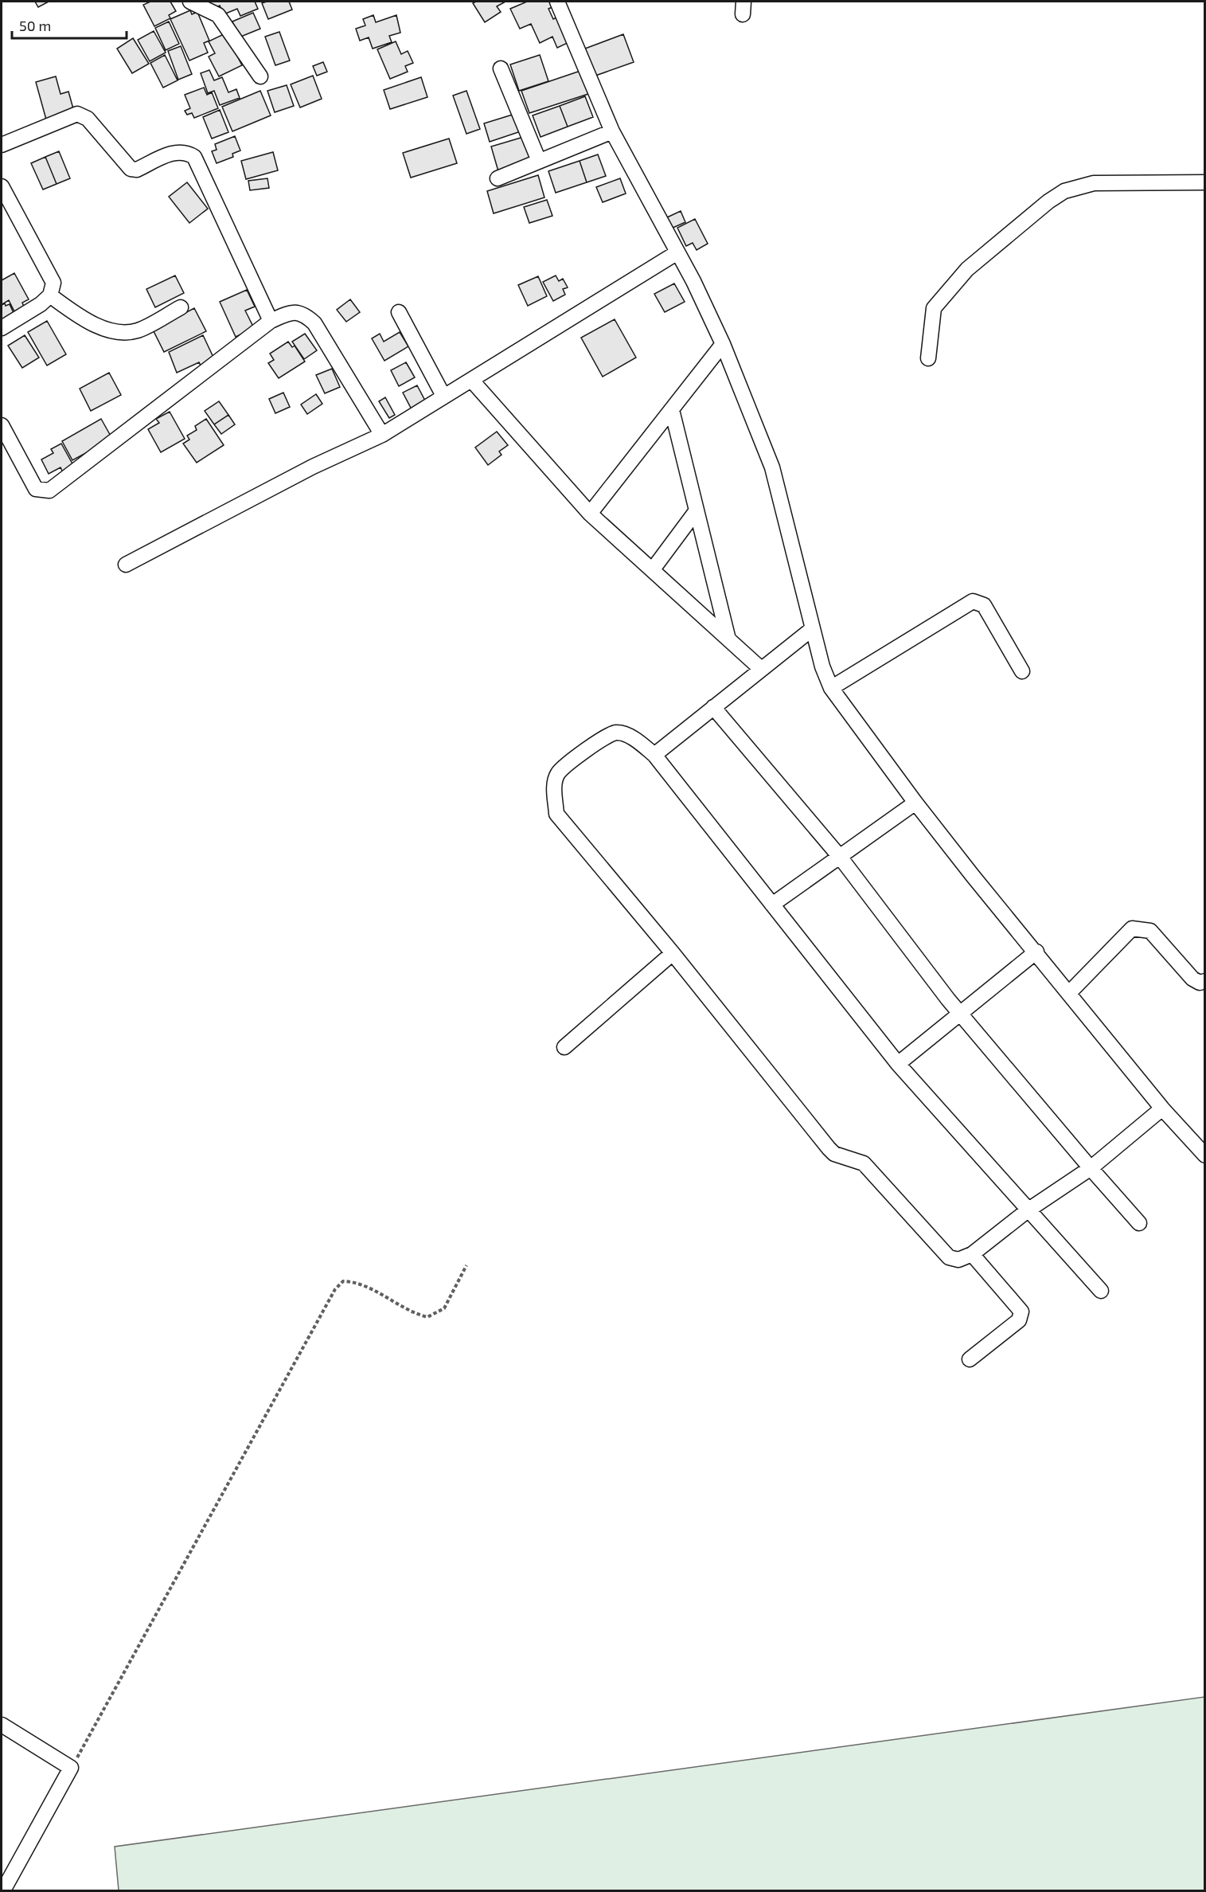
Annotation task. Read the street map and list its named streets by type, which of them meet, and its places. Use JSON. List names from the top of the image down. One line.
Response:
{"scale_bar":"50 m"}
